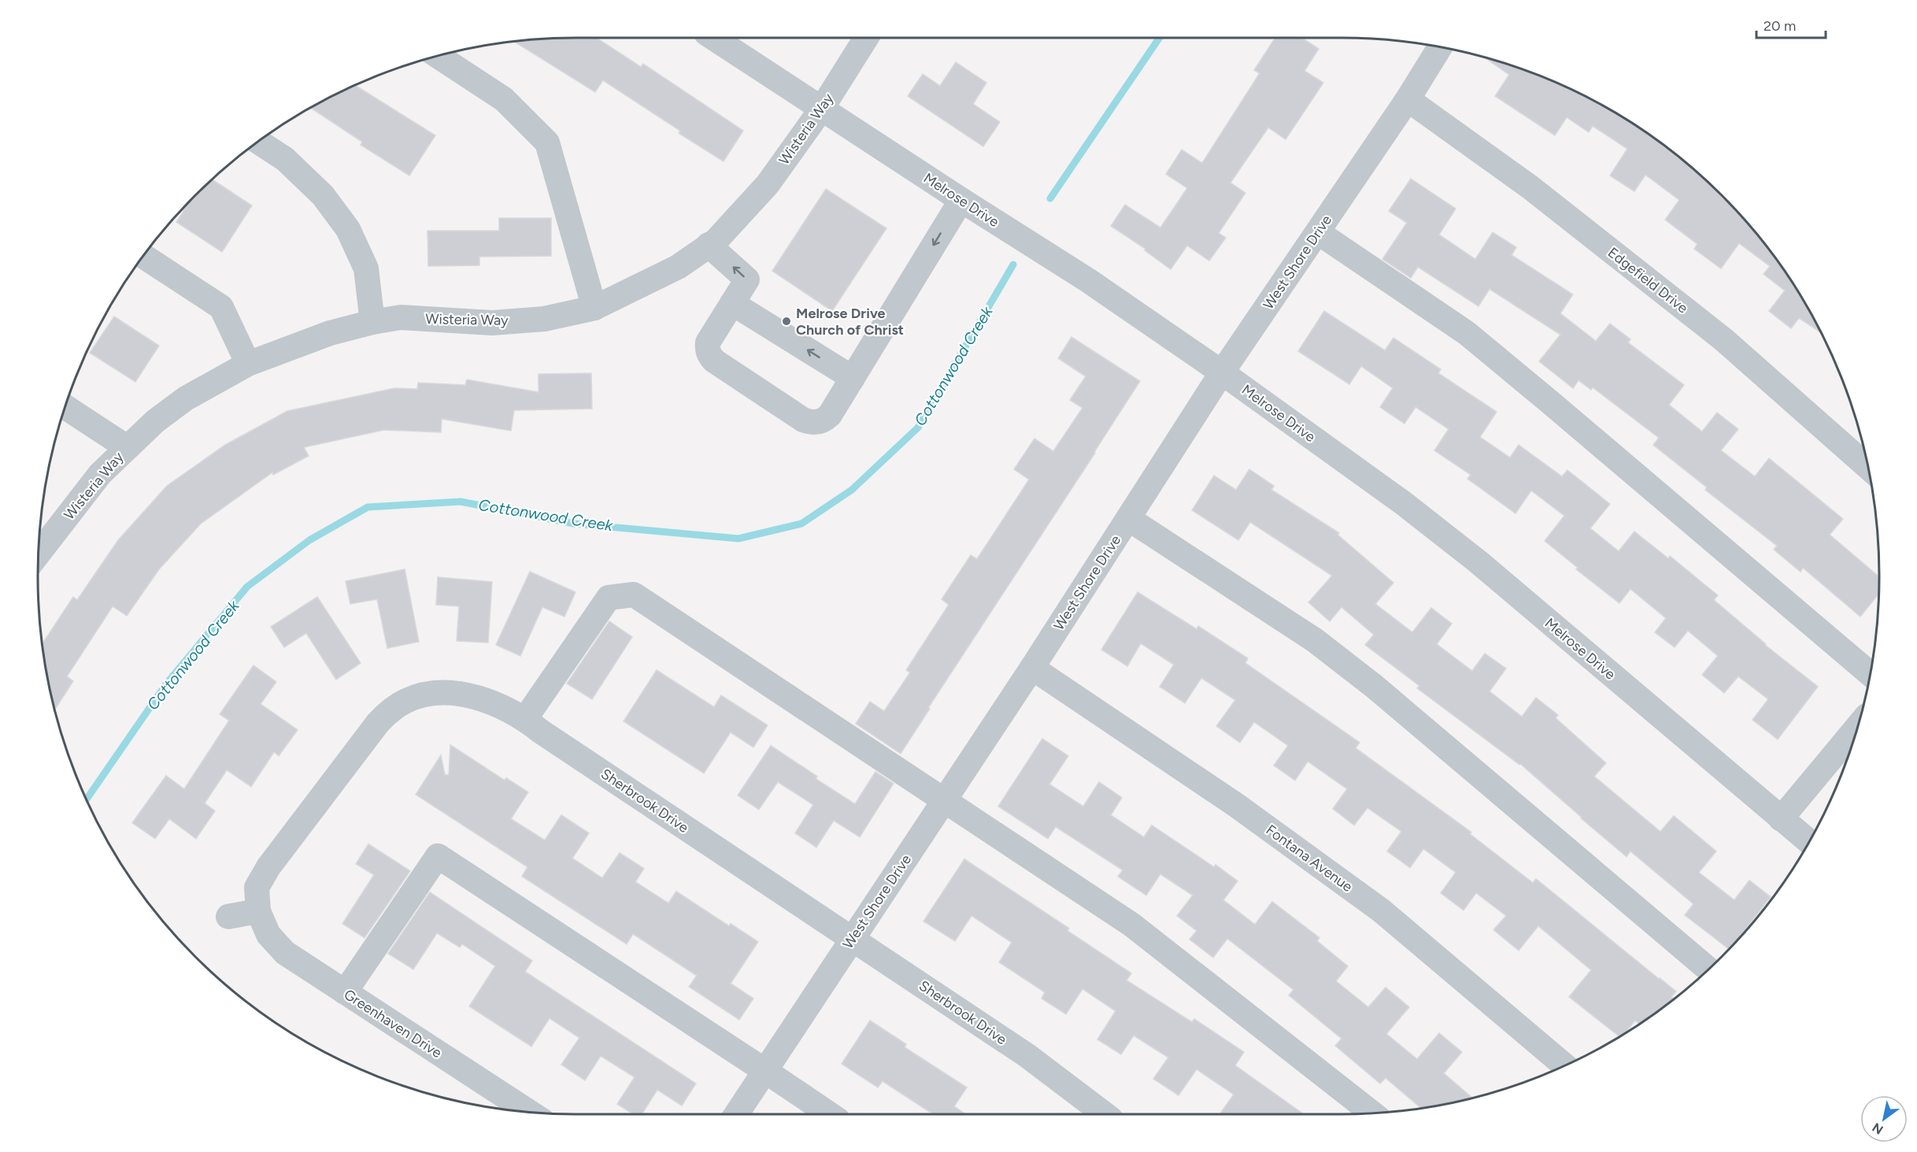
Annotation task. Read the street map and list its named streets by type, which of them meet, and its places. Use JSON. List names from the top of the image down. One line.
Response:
{"streets":{"street":["Wisteria Way","Melrose Drive","West Shore Drive","Edgefield Drive","Sherbrook Drive","Fontana Avenue","Greenhaven Drive"]},"crossings":[["Wisteria Way","Melrose Drive"],["Melrose Drive","West Shore Drive"],["West Shore Drive","Edgefield Drive"],["West Shore Drive","Sherbrook Drive"],["West Shore Drive","Fontana Avenue"],["Sherbrook Drive","Greenhaven Drive"]],"water":["Cottonwood Creek"],"places":["Melrose Drive Church of Christ"],"scale_bar":"20 m","north":"bottom left"}
